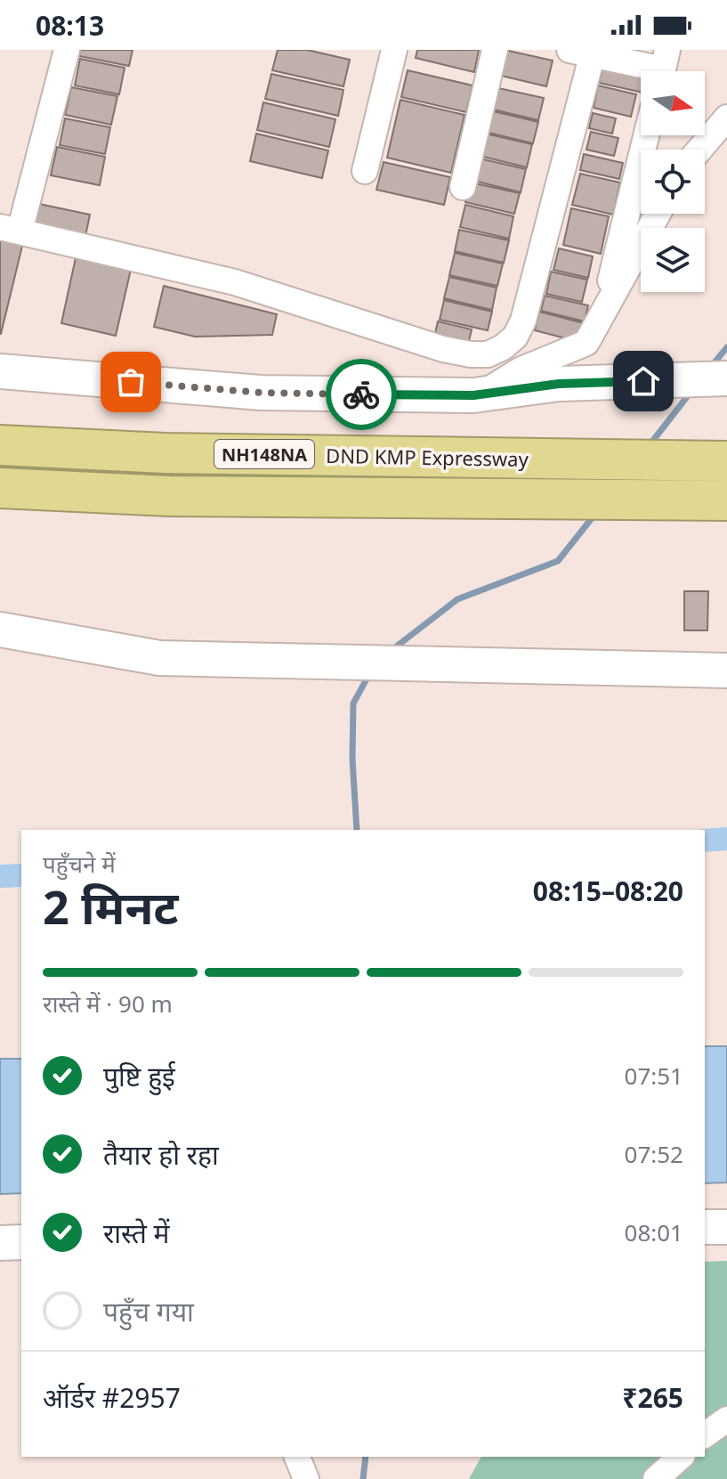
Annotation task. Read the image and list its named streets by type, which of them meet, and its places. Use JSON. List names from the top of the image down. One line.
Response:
{"streets":{"highway":["NH148NA","DND KMP Expressway"]},"north":"right","page":{"status":"08:13","heading":["2 मिनट","पहुँचने में","08:15–08:20"],"panel":["ऑर्डर #2957","₹265"],"bar":"रास्ते में · 90 m","list":[["पुष्टि हुई","07:51"],["तैयार हो रहा","07:52"],["रास्ते में","08:01"],"पहुँच गया"]}}
